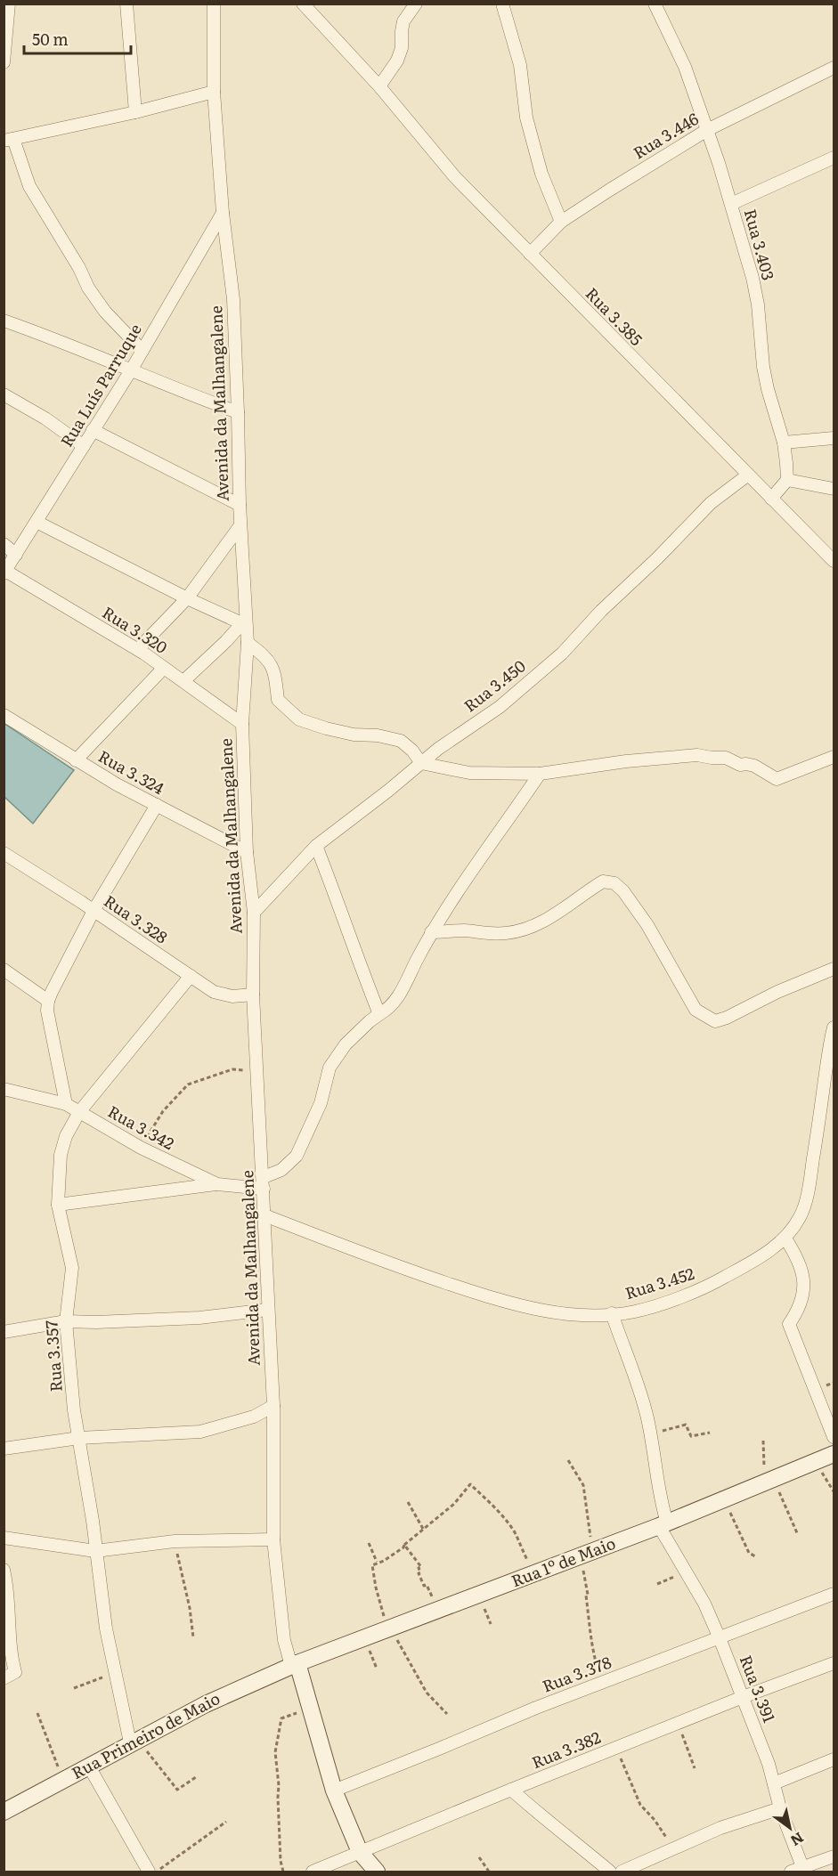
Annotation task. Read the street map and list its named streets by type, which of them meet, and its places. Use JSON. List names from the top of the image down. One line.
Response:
{"streets":{"street":["Rua 3.446","Rua 3.403","Rua 3.385","Rua Luís Parruque","Avenida da Malhangalene","Rua 3.320","Rua 3.450","Rua 3.324","Rua 3.328","Rua 3.342","Rua 3.452","Rua 3.357","Rua 1º de Maio","Rua 3.378","Rua 3.391","Rua Primeiro de Maio","Rua 3.382"]},"crossings":[["Rua 3.446","Rua 3.403"],["Rua 3.446","Rua 3.385"],["Rua 3.385","Rua 3.450"],["Rua Luís Parruque","Avenida da Malhangalene"],["Rua Luís Parruque","Rua 3.320"],["Avenida da Malhangalene","Rua 3.320"],["Avenida da Malhangalene","Rua 3.450"],["Avenida da Malhangalene","Rua 3.324"],["Avenida da Malhangalene","Rua 3.328"],["Avenida da Malhangalene","Rua 3.342"],["Avenida da Malhangalene","Rua 3.452"],["Avenida da Malhangalene","Rua 1º de Maio"],["Avenida da Malhangalene","Rua Primeiro de Maio"],["Rua 3.328","Rua 3.357"],["Rua 3.342","Rua 3.357"],["Rua 3.452","Rua 3.391"],["Rua 3.357","Rua Primeiro de Maio"],["Rua 1º de Maio","Rua 3.391"],["Rua 1º de Maio","Rua Primeiro de Maio"],["Rua 3.378","Rua 3.391"],["Rua 3.391","Rua 3.382"]],"scale_bar":"50 m","north":"bottom right"}
